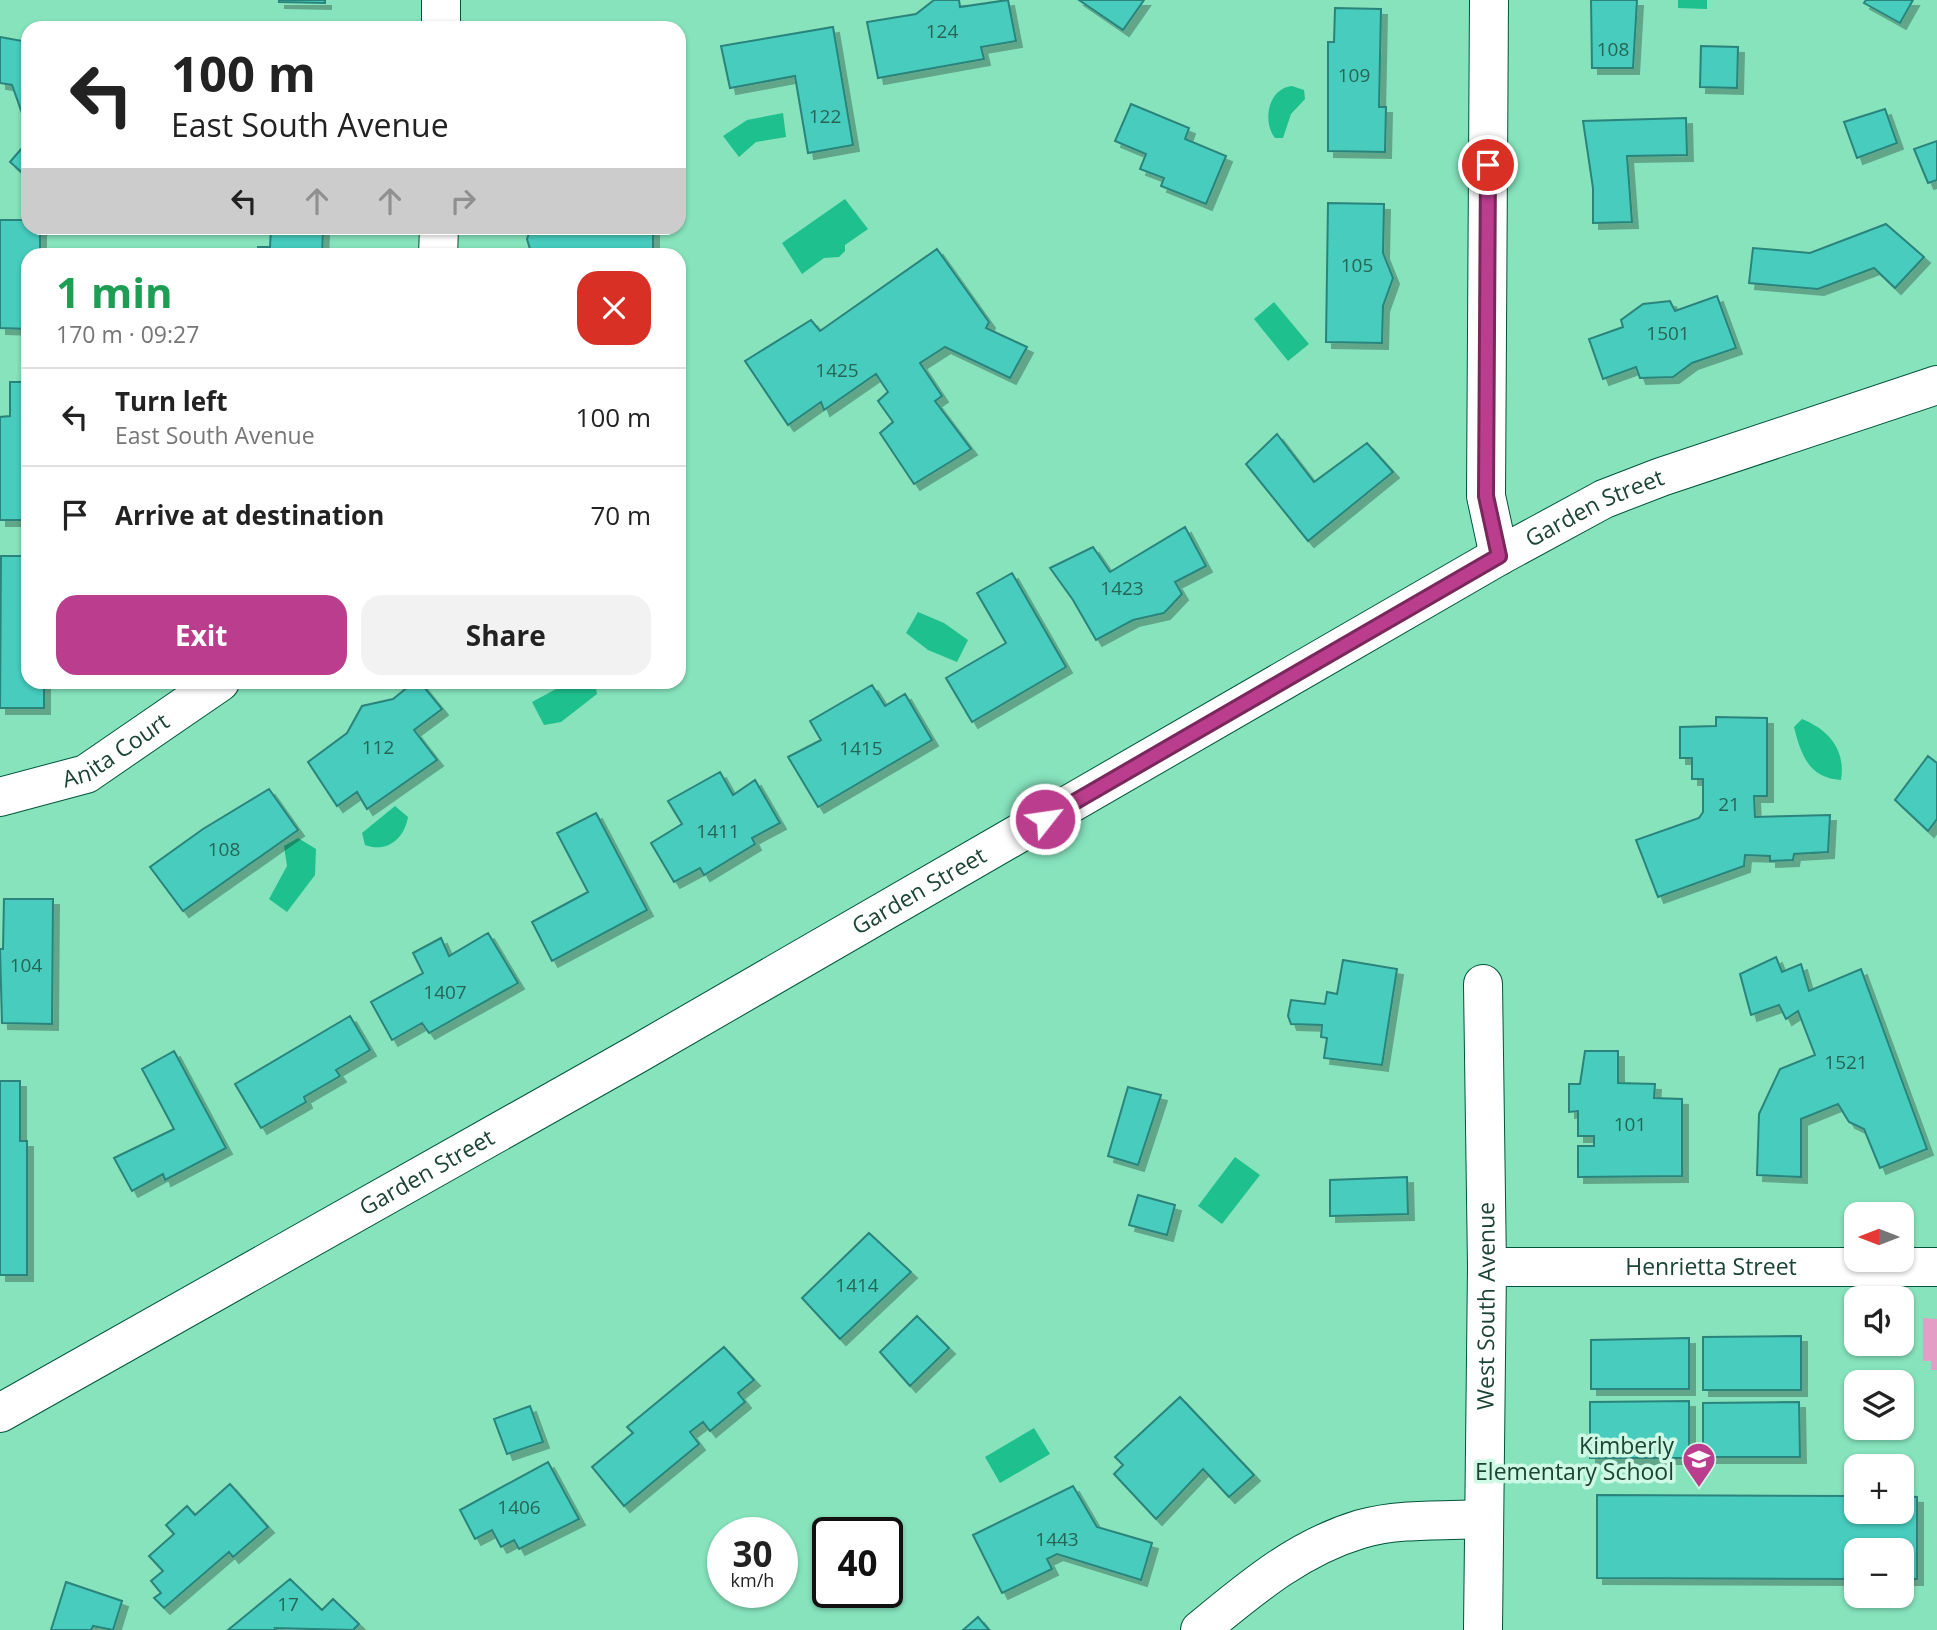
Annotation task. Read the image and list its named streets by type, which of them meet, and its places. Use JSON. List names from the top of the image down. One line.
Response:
{"streets":{"street":["Garden Street","Anita Court","Henrietta Street","West South Avenue"]},"crossings":[["Henrietta Street","West South Avenue"]],"places":{"school or university":["Kimberly Elementary School"]},"house_numbers":["124","108","109","122","105","1501","1425","1423","112","1415","21","1411","108","104","1407","1521","101","1414","1406","1443","17"],"north":"left","page":{"turn":["100 m","East South Avenue"],"heading":["1 min","170 m · 09:27"],"list":[{"name":"Turn left","note":"East South Avenue","value":"100 m"},{"name":"Arrive at destination","value":"70 m"}],"buttons":["Exit","Share"],"map_buttons":["+","−"],"speed":"30 km/h","limit":"40"}}
